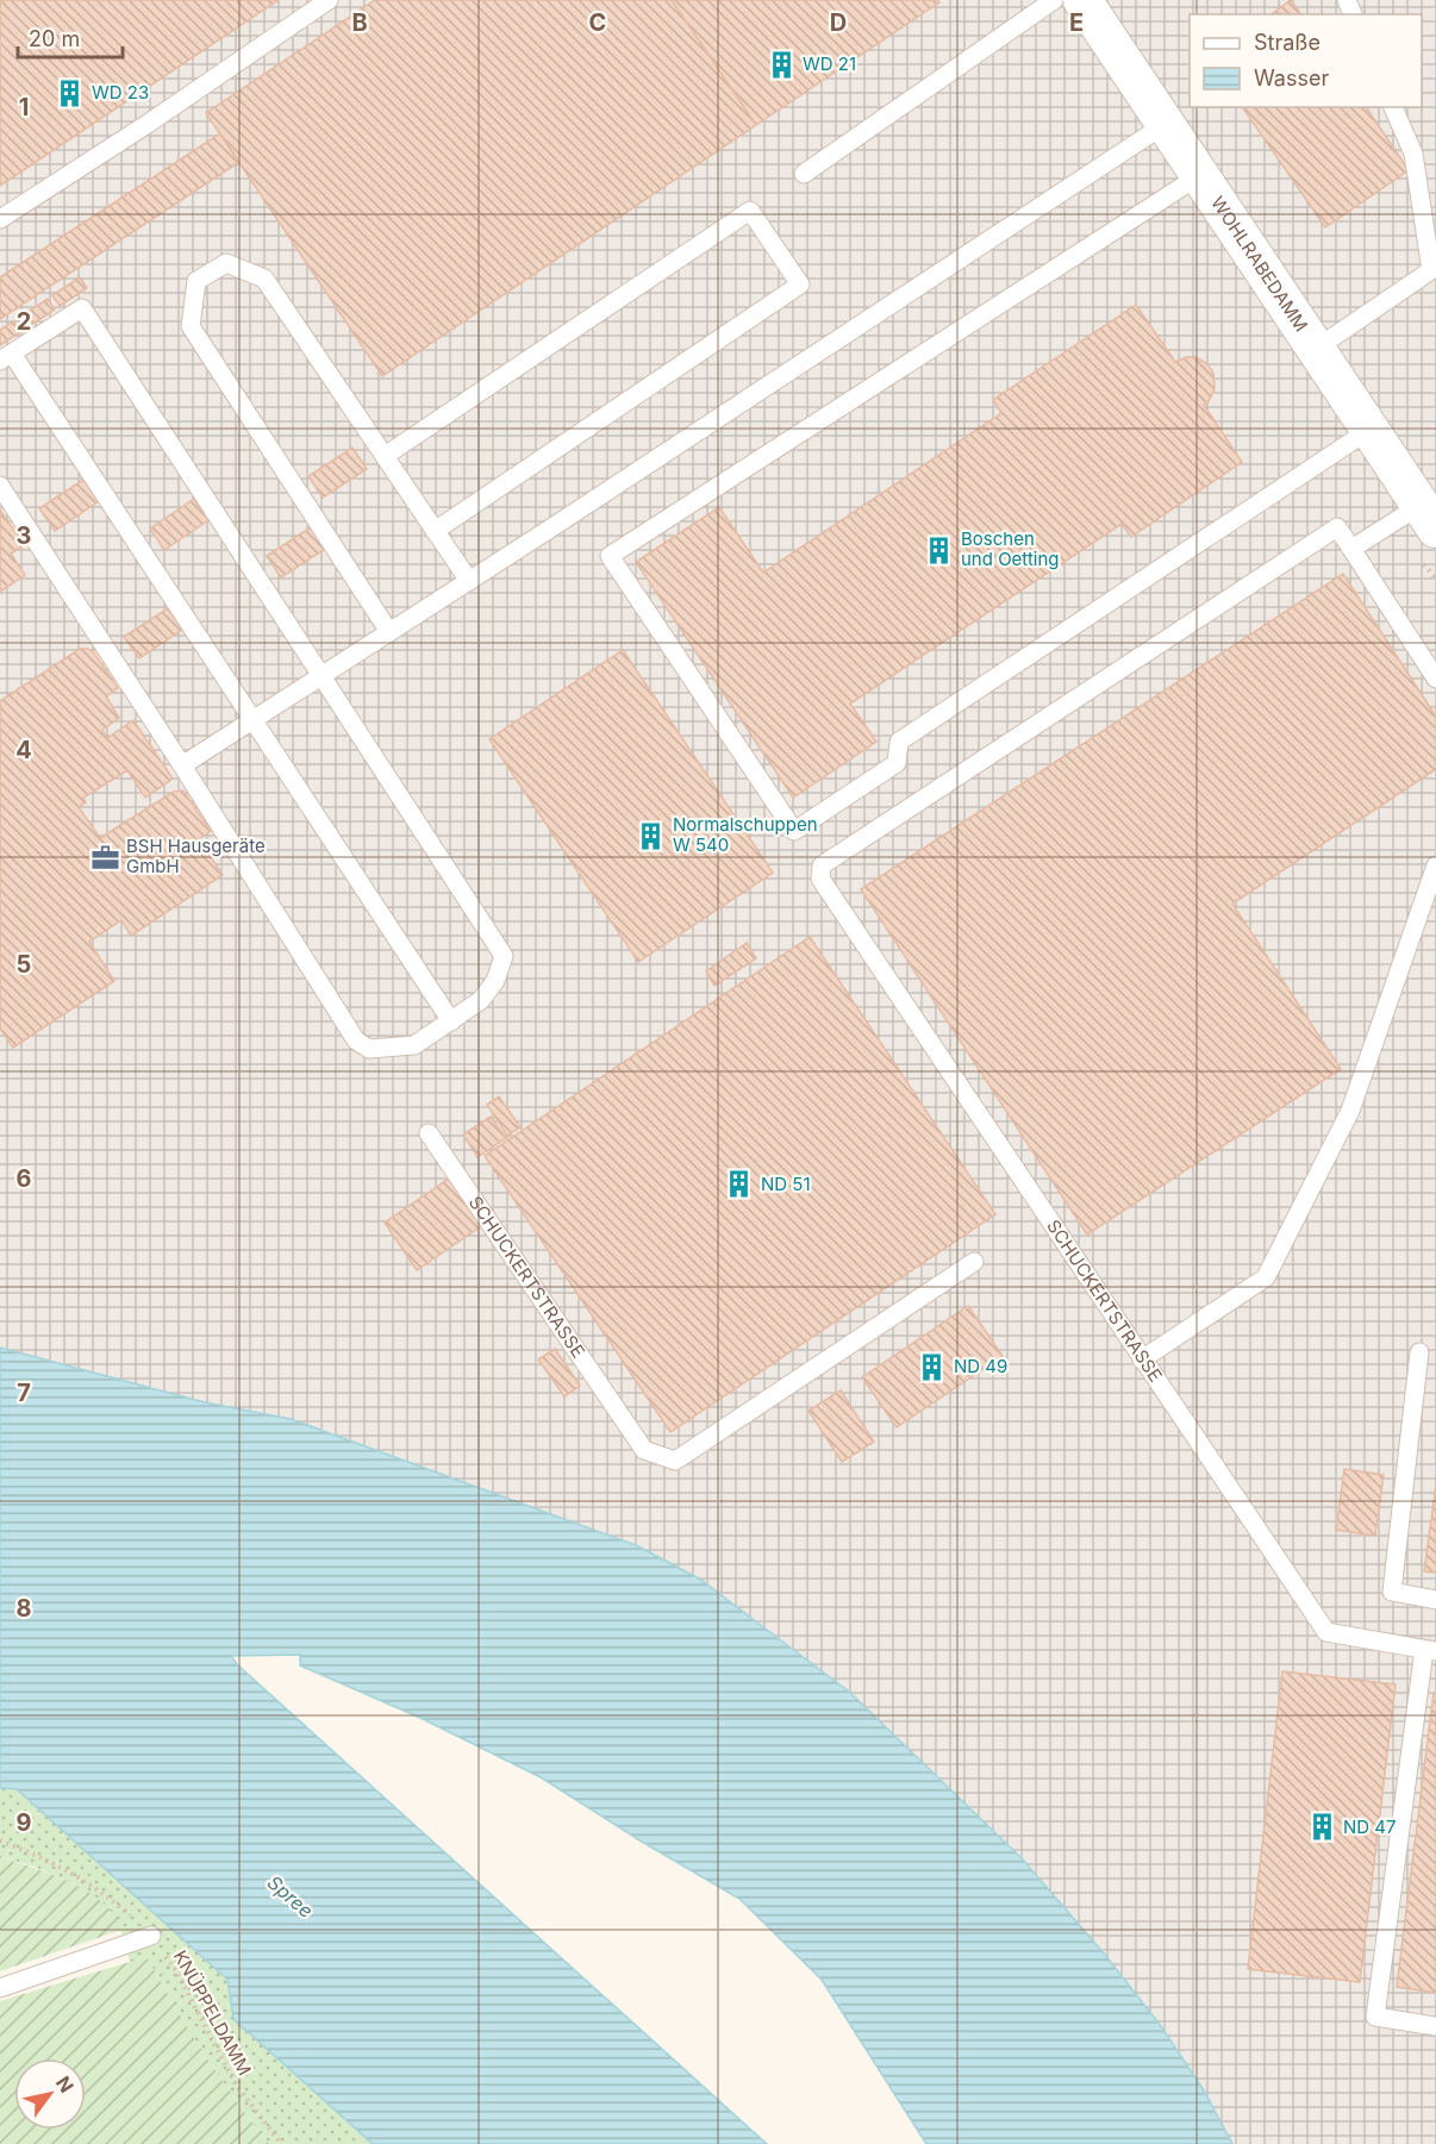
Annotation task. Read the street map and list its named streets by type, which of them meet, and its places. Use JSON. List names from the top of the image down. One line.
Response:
{"streets":{"street":["WOHLRABEDAMM"],"lane":["SCHUCKERTSTRASSE"],"path":["KNÜPPELDAMM"]},"water":["Spree"],"places":{"building":["WD 21","WD 23","Boschen und Oetting","Normalschuppen W 540","ND 51","ND 49","ND 47"],"office":["BSH Hausgeräte GmbH"]},"legend":["Straße","Wasser"],"scale_bar":"20 m","north":"top right","grid":{"columns":["B","C","D","E"],"rows":["1","2","3","4","5","6","7","8","9"]}}
